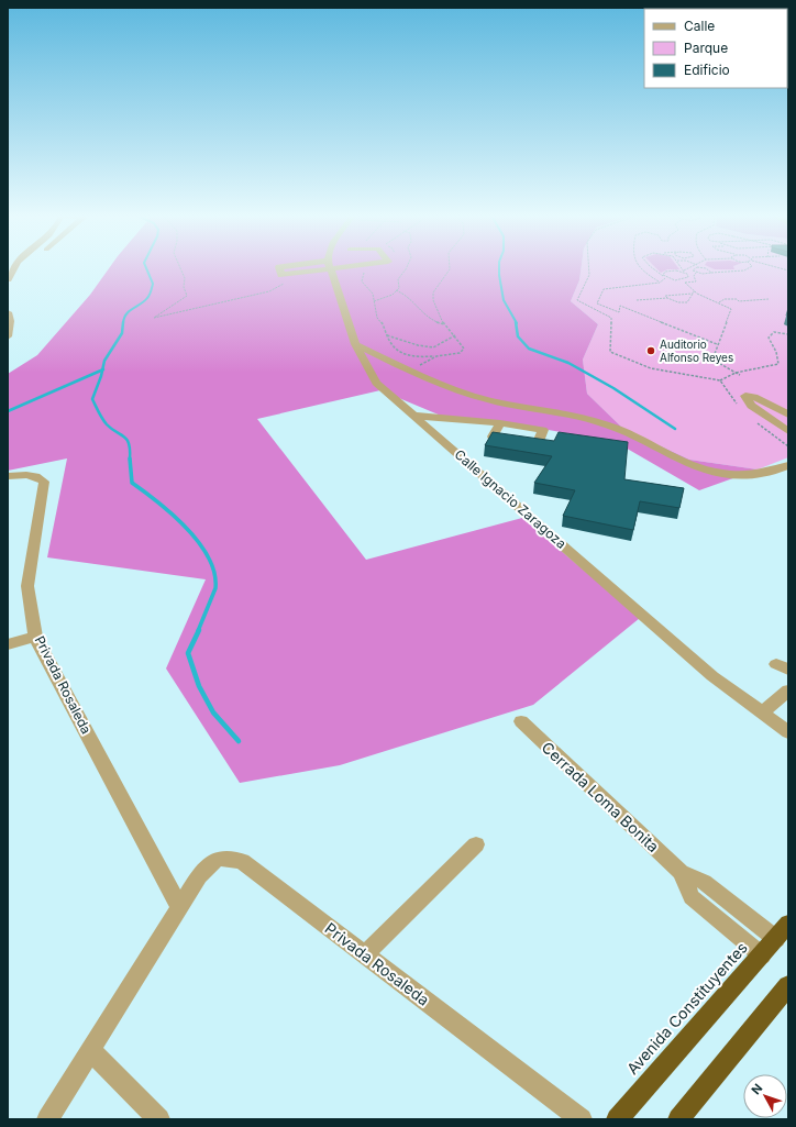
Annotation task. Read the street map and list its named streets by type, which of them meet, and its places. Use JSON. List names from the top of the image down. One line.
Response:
{"streets":{"highway":["Avenida Constituyentes"],"street":["Calle Ignacio Zaragoza","Privada Rosaleda","Cerrada Loma Bonita"]},"crossings":[["Cerrada Loma Bonita","Avenida Constituyentes"]],"places":["Auditorio Alfonso Reyes"],"legend":["Calle","Parque","Edificio"],"north":"top left"}
